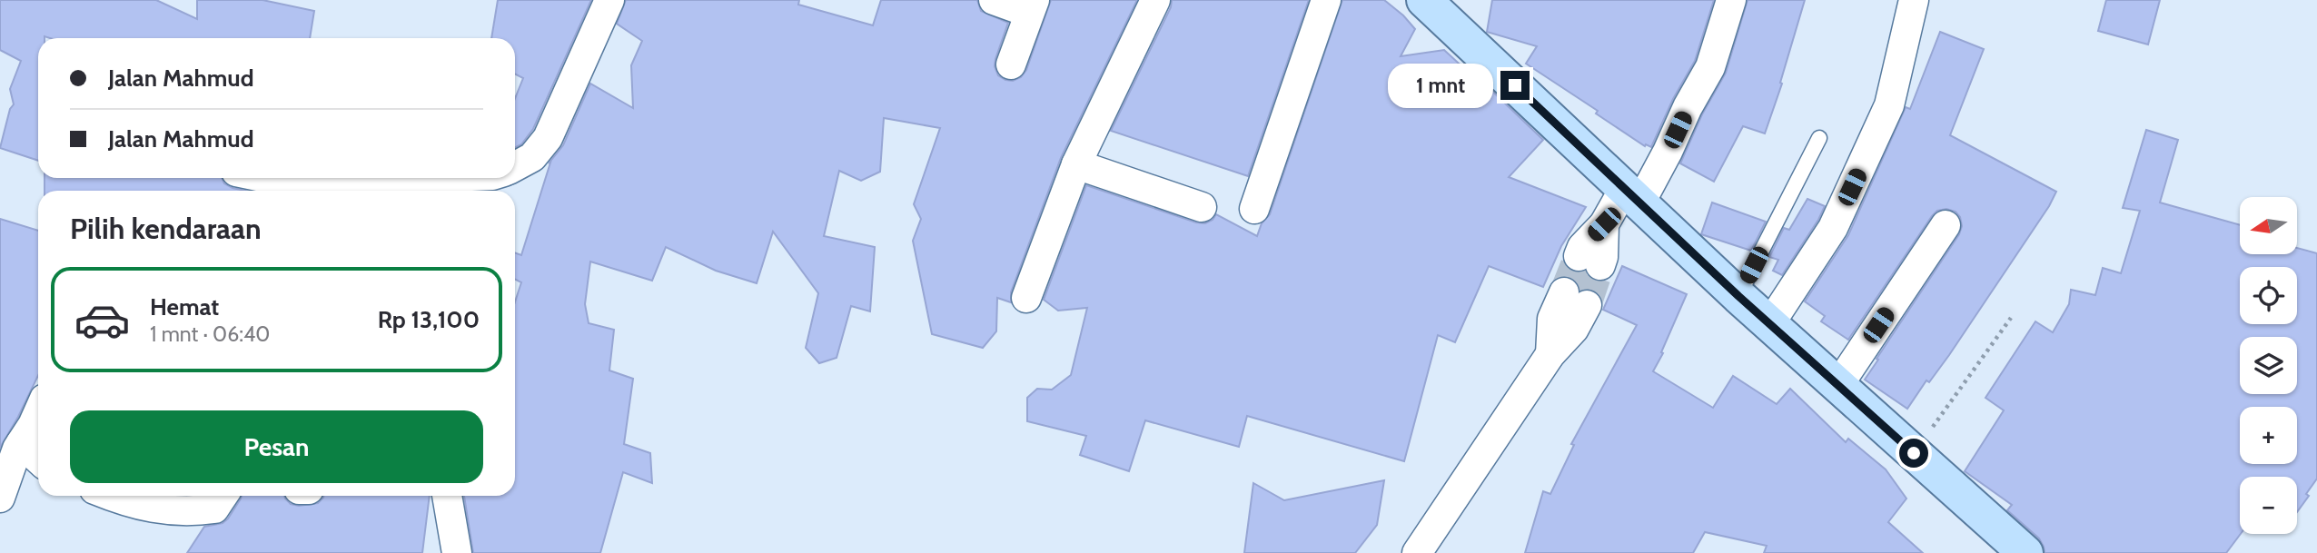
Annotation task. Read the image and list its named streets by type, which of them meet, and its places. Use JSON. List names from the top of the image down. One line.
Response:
{"north":"left","page":{"banner":["Jalan Mahmud","Jalan Mahmud"],"bubble":"1 mnt","heading":"Pilih kendaraan","map_buttons":["+","−"],"list":[{"name":"Hemat","note":"1 mnt · 06:40","value":"Rp 13,100"}],"buttons":"Pesan"}}
